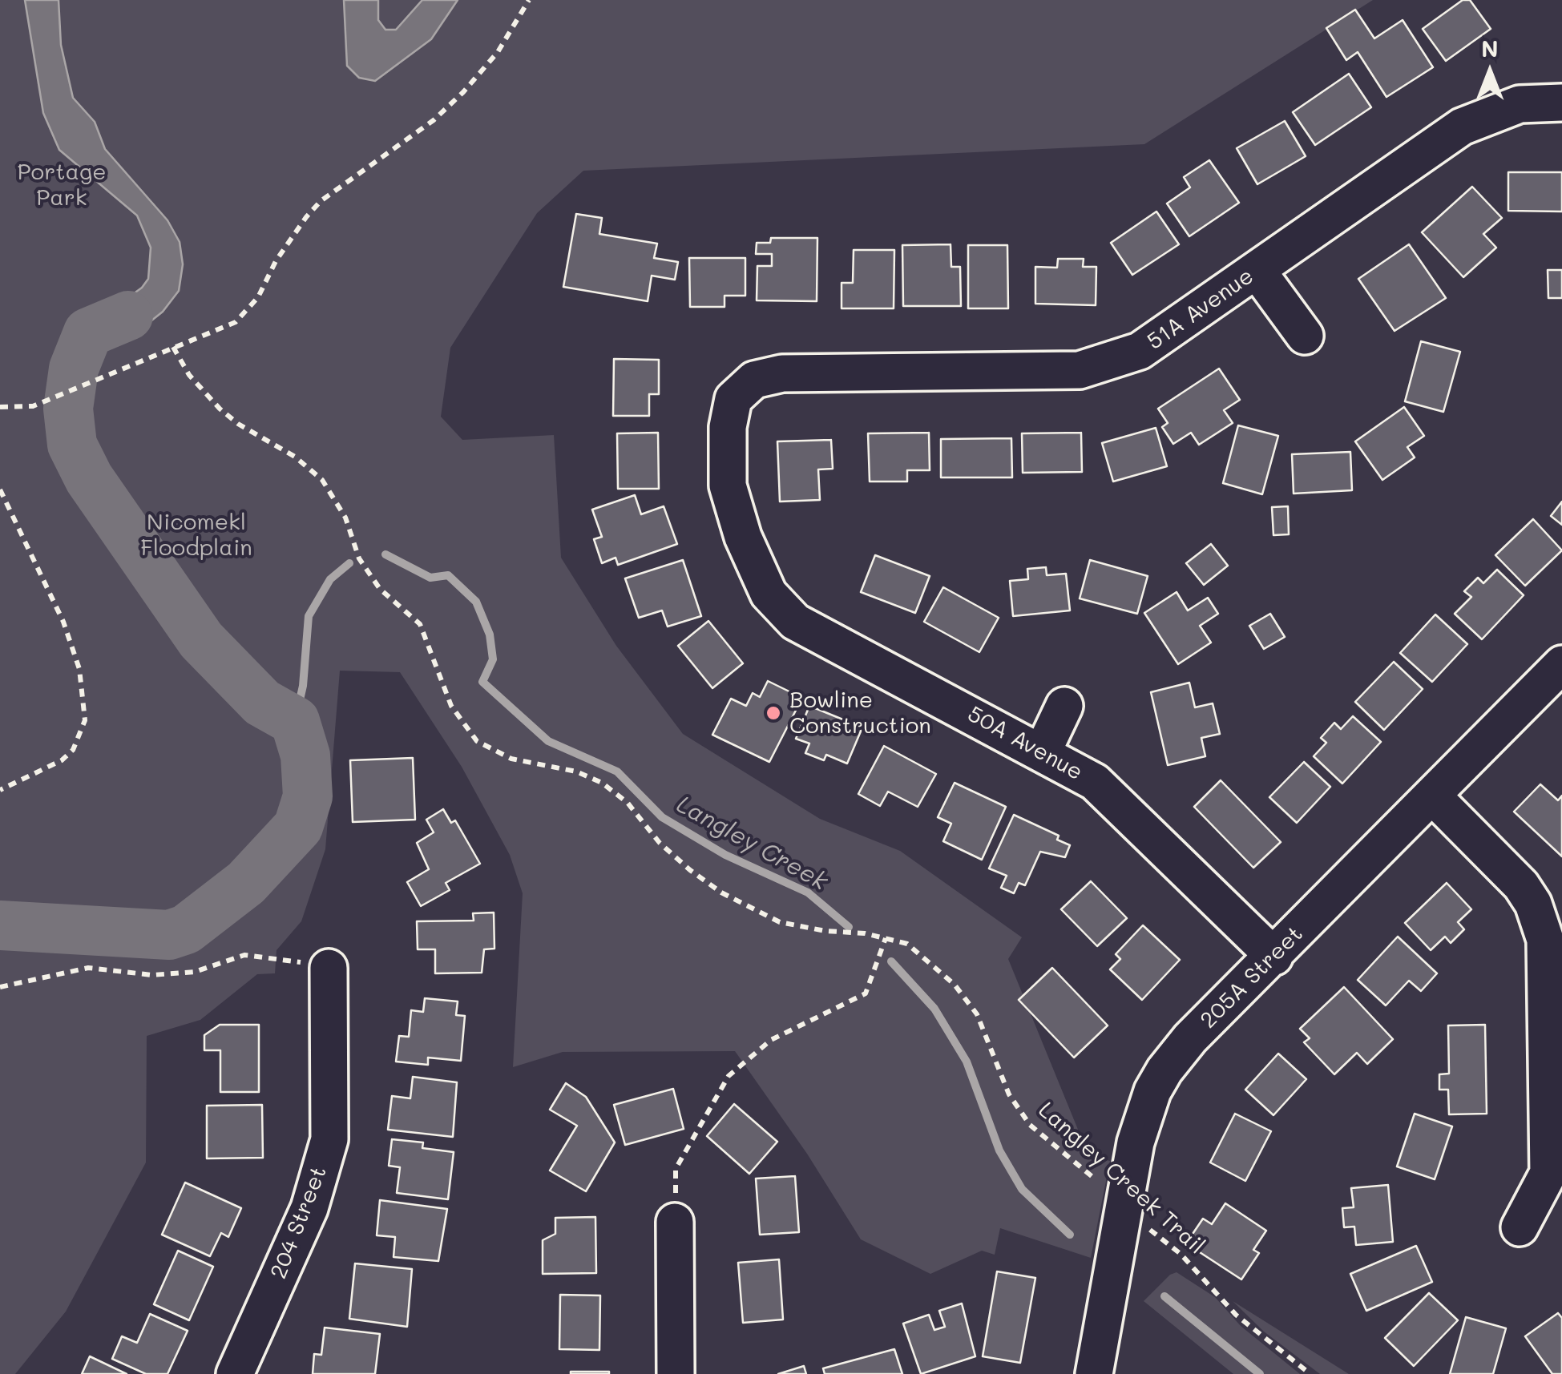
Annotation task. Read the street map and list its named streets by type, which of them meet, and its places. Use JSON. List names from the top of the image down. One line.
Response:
{"streets":{"street":["51A Avenue","50A Avenue","205A Street","204 Street"],"path":["Langley Creek Trail"]},"crossings":[["51A Avenue","50A Avenue"],["50A Avenue","205A Street"],["205A Street","Langley Creek Trail"]],"water":["Langley Creek"],"parks":["Portage Park","Nicomekl Floodplain"],"places":["Bowline Construction"],"north":"top"}
